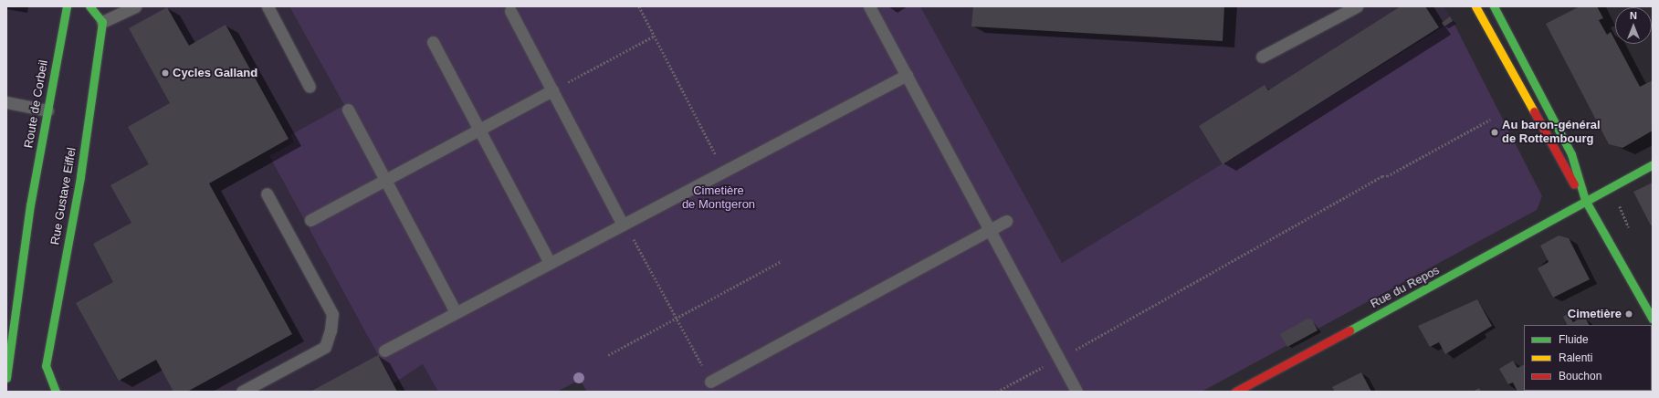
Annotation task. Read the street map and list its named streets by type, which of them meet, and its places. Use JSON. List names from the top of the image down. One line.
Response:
{"streets":{"main road":["Route de Corbeil","Rue Gustave Eiffel","Rue du Repos"]},"parks":["Cimetière de Montgeron"],"places":["Cycles Galland","Au baron-général de Rottembourg","Cimetière"],"legend":["Fluide","Ralenti","Bouchon"],"north":"top"}
